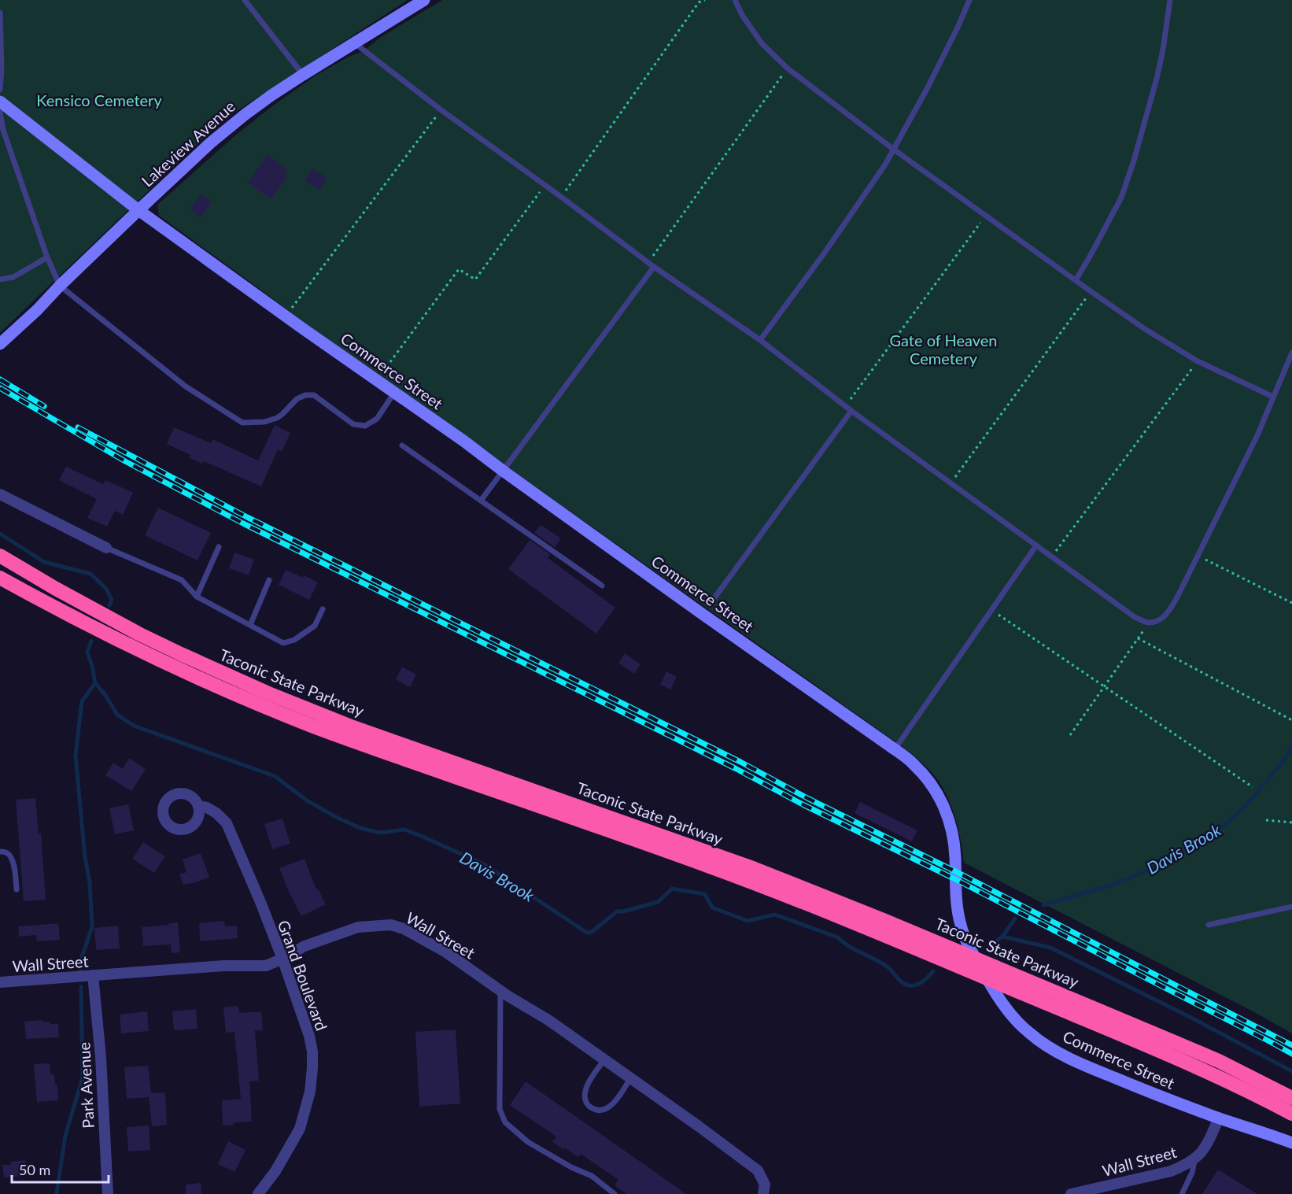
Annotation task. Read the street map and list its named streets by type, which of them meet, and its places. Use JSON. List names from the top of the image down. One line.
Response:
{"streets":{"highway":["Taconic State Parkway"],"street":["Lakeview Avenue","Commerce Street","Wall Street","Grand Boulevard","Park Avenue"]},"crossings":[["Lakeview Avenue","Commerce Street"],["Commerce Street","Taconic State Parkway"],["Commerce Street","Wall Street"],["Wall Street","Grand Boulevard"],["Wall Street","Park Avenue"]],"water":["Davis Brook"],"parks":["Kensico Cemetery","Gate of Heaven Cemetery"],"scale_bar":"50 m"}
